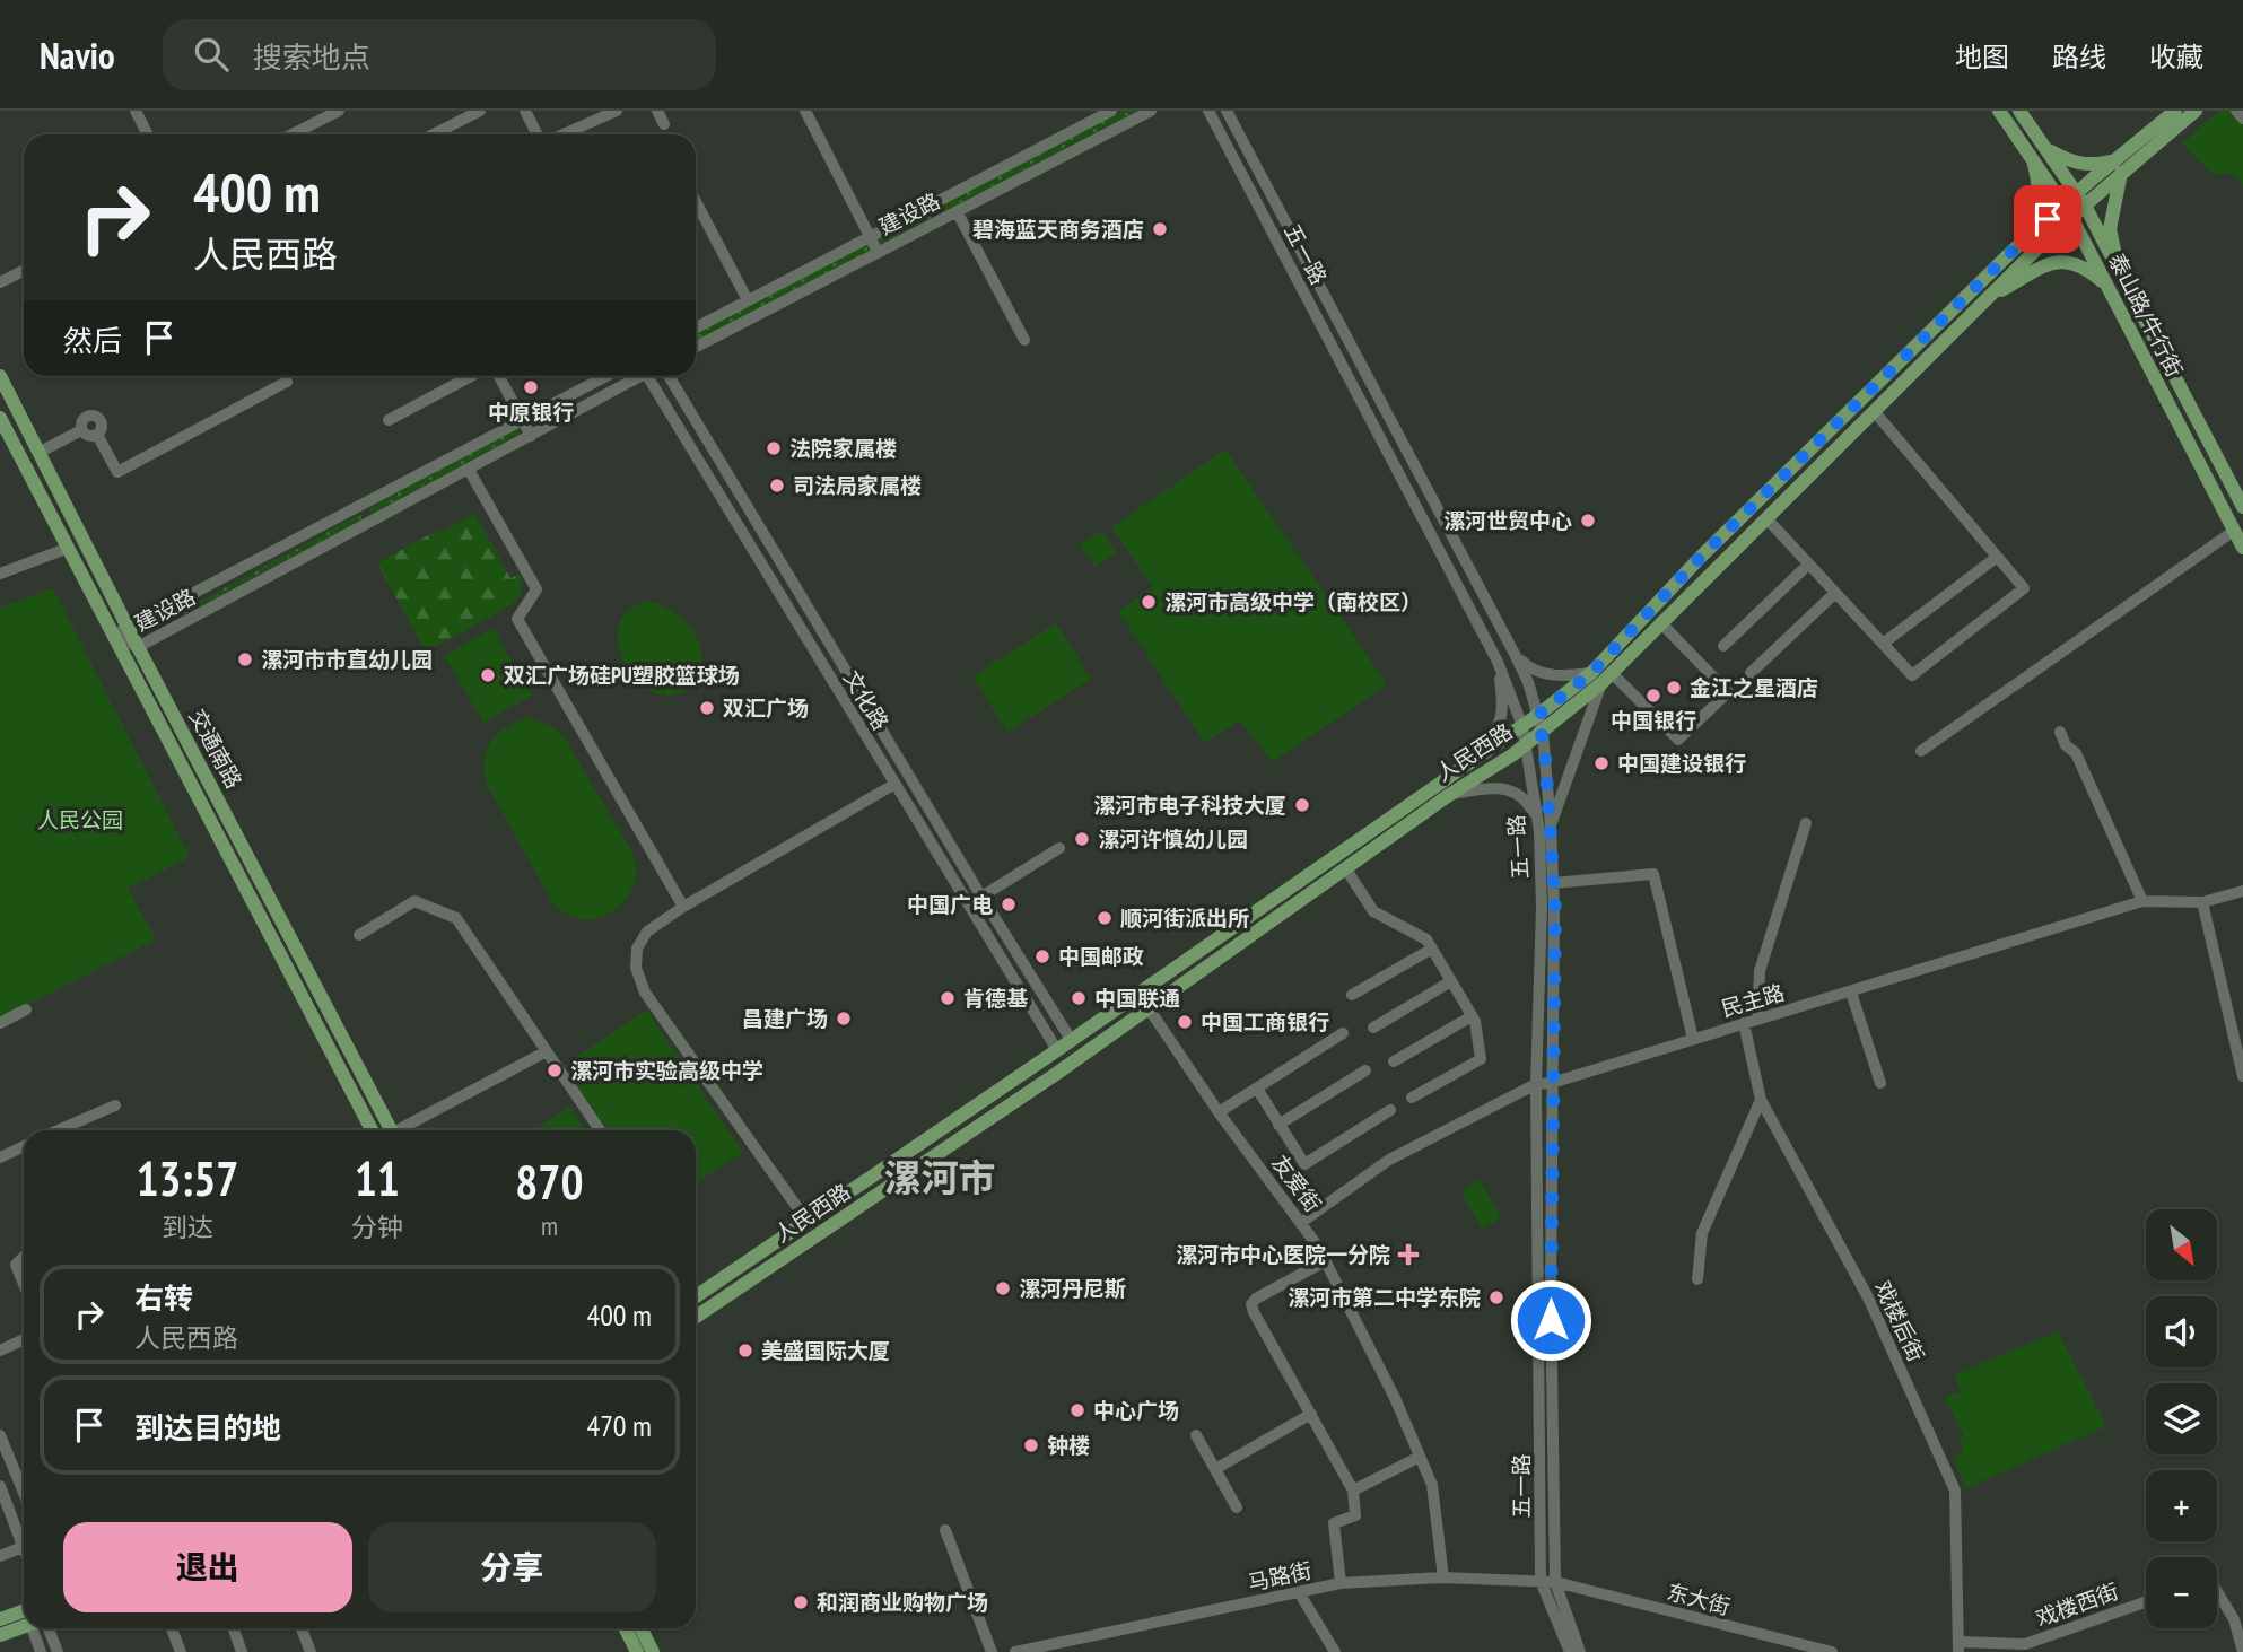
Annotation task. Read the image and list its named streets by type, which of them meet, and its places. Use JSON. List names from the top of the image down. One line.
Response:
{"streets":{"main road":["泰山路/牛行街","交通南路","人民西路"],"street":["建设路","五一路","文化路","民主路","友爱街","戏楼后街","马路街","东大街","戏楼西街"]},"crossings":[["建设路","交通南路"],["五一路","人民西路"],["五一路","民主路"],["五一路","马路街"],["五一路","东大街"],["泰山路/牛行街","人民西路"],["文化路","人民西路"],["人民西路","友爱街"],["民主路","友爱街"],["民主路","戏楼后街"],["友爱街","马路街"],["戏楼后街","戏楼西街"],["马路街","东大街"]],"districts":["漯河市"],"parks":["人民公园"],"places":{"other":["碧海蓝天商务酒店","中原银行","法院家属楼","司法局家属楼","漯河世贸中心","漯河市高级中学（南校区）","漯河市市直幼儿园","双汇广场硅PU塑胶篮球场","金江之星酒店","中国银行","双汇广场","中国建设银行","漯河市电子科技大厦","漯河许慎幼儿园","中国广电","顺河街派出所","中国邮政","肯德基","中国联通","昌建广场","中国工商银行","漯河市实验高级中学","漯河丹尼斯","漯河市第二中学东院","美盛国际大厦","中心广场","钟楼","和润商业购物广场"],"health":["漯河市中心医院一分院"]},"north":"bottom right","page":{"header":"Navio","search":"搜索地点","nav":["地图","路线","收藏"],"turn":["400 m","人民西路"],"then":"然后","eta":["13:57","到达","11","分钟","870","m"],"map_buttons":["+","−"],"list":[{"name":"右转","note":"人民西路","value":"400 m"},{"name":"到达目的地","value":"470 m"}],"buttons":["退出","分享"]}}
